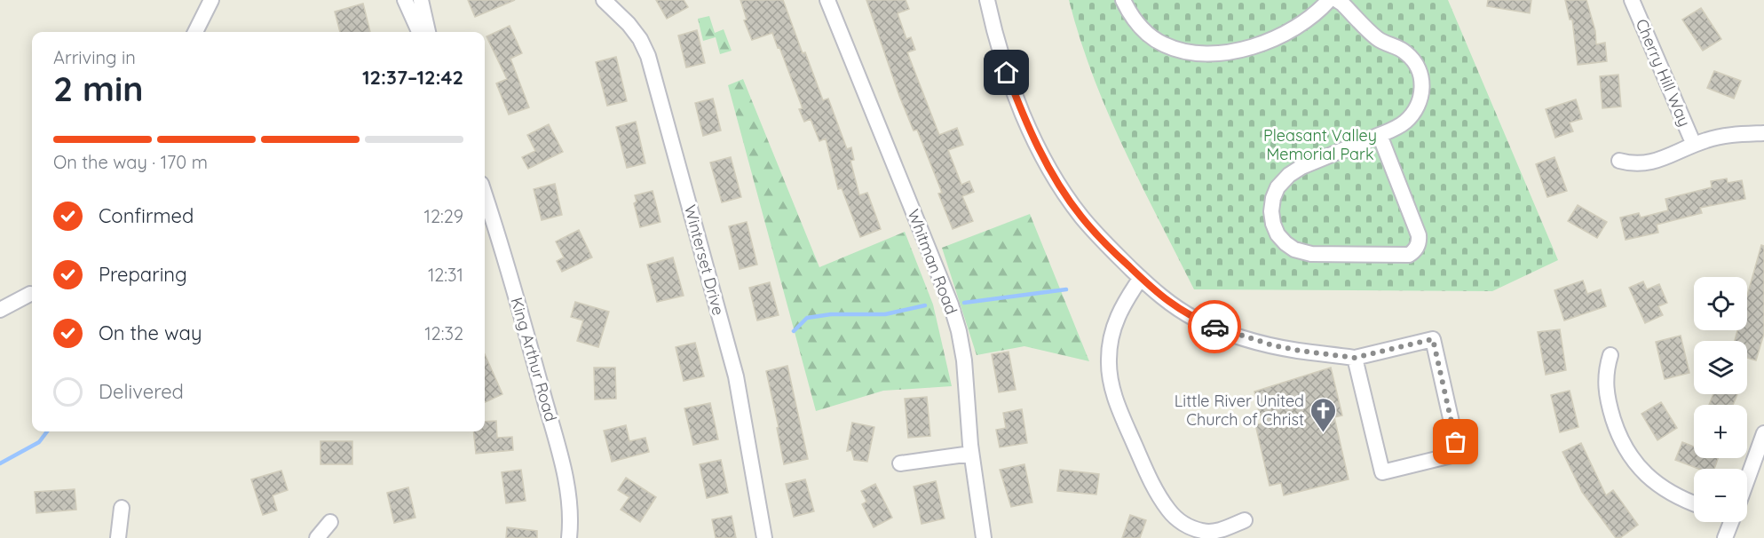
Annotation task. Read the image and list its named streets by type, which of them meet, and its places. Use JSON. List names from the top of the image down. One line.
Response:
{"streets":{"street":["Cherry Hill Way","Winterset Drive","Whitman Road","King Arthur Road"]},"parks":["Pleasant Valley Memorial Park"],"places":{"church":["Little River United Church of Christ"]},"page":{"heading":["2 min","Arriving in","12:37–12:42"],"bar":"On the way · 170 m","list":[["Confirmed","12:29"],["Preparing","12:31"],["On the way","12:32"],"Delivered"],"map_buttons":["+","−"]}}
